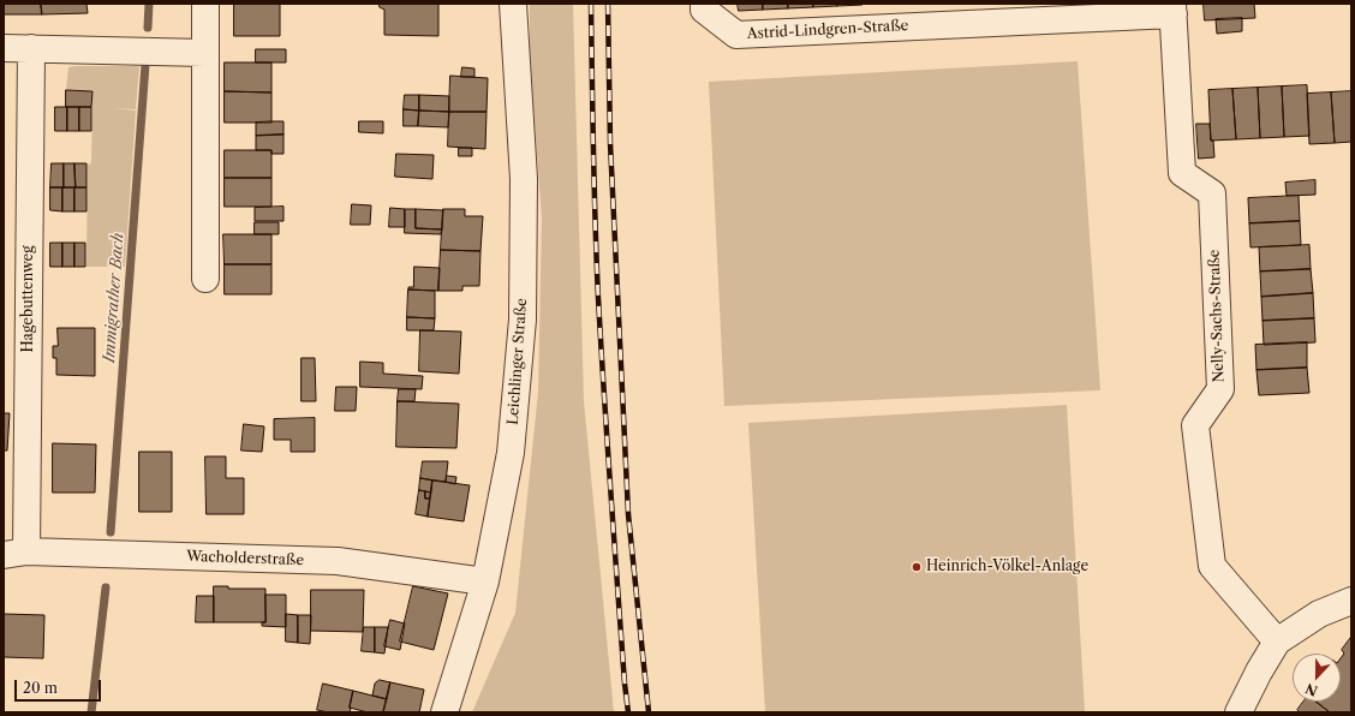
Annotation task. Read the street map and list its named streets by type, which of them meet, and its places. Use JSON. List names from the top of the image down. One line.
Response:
{"streets":{"street":["Astrid-Lindgren-Straße","Hagebuttenweg","Nelly-Sachs-Straße","Leichlinger Straße","Wacholderstraße"]},"crossings":[["Astrid-Lindgren-Straße","Nelly-Sachs-Straße"],["Hagebuttenweg","Wacholderstraße"],["Leichlinger Straße","Wacholderstraße"]],"water":["Immigrather Bach"],"places":["Heinrich-Völkel-Anlage"],"scale_bar":"20 m","north":"bottom"}
